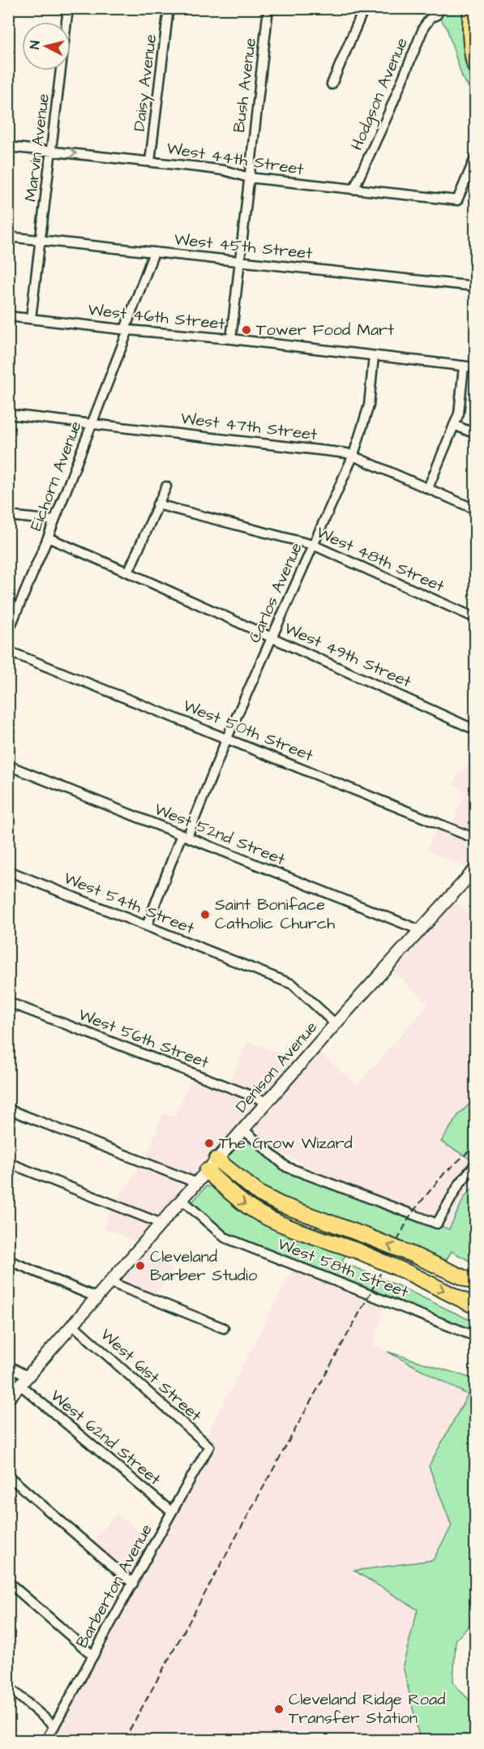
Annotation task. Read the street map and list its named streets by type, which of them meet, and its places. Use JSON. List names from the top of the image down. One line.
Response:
{"streets":{"main road":["Denison Avenue"],"street":["Daisy Avenue","Bush Avenue","Hodgson Avenue","Marvin Avenue","West 44th Street","West 45th Street","West 46th Street","West 47th Street","Eichorn Avenue","West 48th Street","Carlos Avenue","West 49th Street","West 50th Street","West 52nd Street","West 54th Street","West 56th Street","West 58th Street","West 61st Street","West 62nd Street","Barberton Avenue"]},"crossings":[["Daisy Avenue","West 44th Street"],["Bush Avenue","West 44th Street"],["Bush Avenue","West 45th Street"],["Bush Avenue","West 46th Street"],["Hodgson Avenue","West 44th Street"],["Marvin Avenue","West 44th Street"],["Marvin Avenue","West 45th Street"],["Marvin Avenue","West 46th Street"],["West 45th Street","Eichorn Avenue"],["West 46th Street","Eichorn Avenue"],["West 46th Street","Carlos Avenue"],["West 47th Street","Eichorn Avenue"],["West 47th Street","Carlos Avenue"],["Eichorn Avenue","West 49th Street"],["West 48th Street","Carlos Avenue"],["Carlos Avenue","West 49th Street"],["Carlos Avenue","West 50th Street"],["Carlos Avenue","West 52nd Street"],["Carlos Avenue","West 54th Street"],["West 52nd Street","Denison Avenue"],["West 54th Street","Denison Avenue"],["West 56th Street","Denison Avenue"],["Denison Avenue","West 58th Street"],["Denison Avenue","West 61st Street"],["Denison Avenue","West 62nd Street"],["West 61st Street","Barberton Avenue"],["West 62nd Street","Barberton Avenue"]],"places":["Tower Food Mart","Saint Boniface Catholic Church","The Grow Wizard","Cleveland Barber Studio","Cleveland Ridge Road Transfer Station"],"north":"left"}
